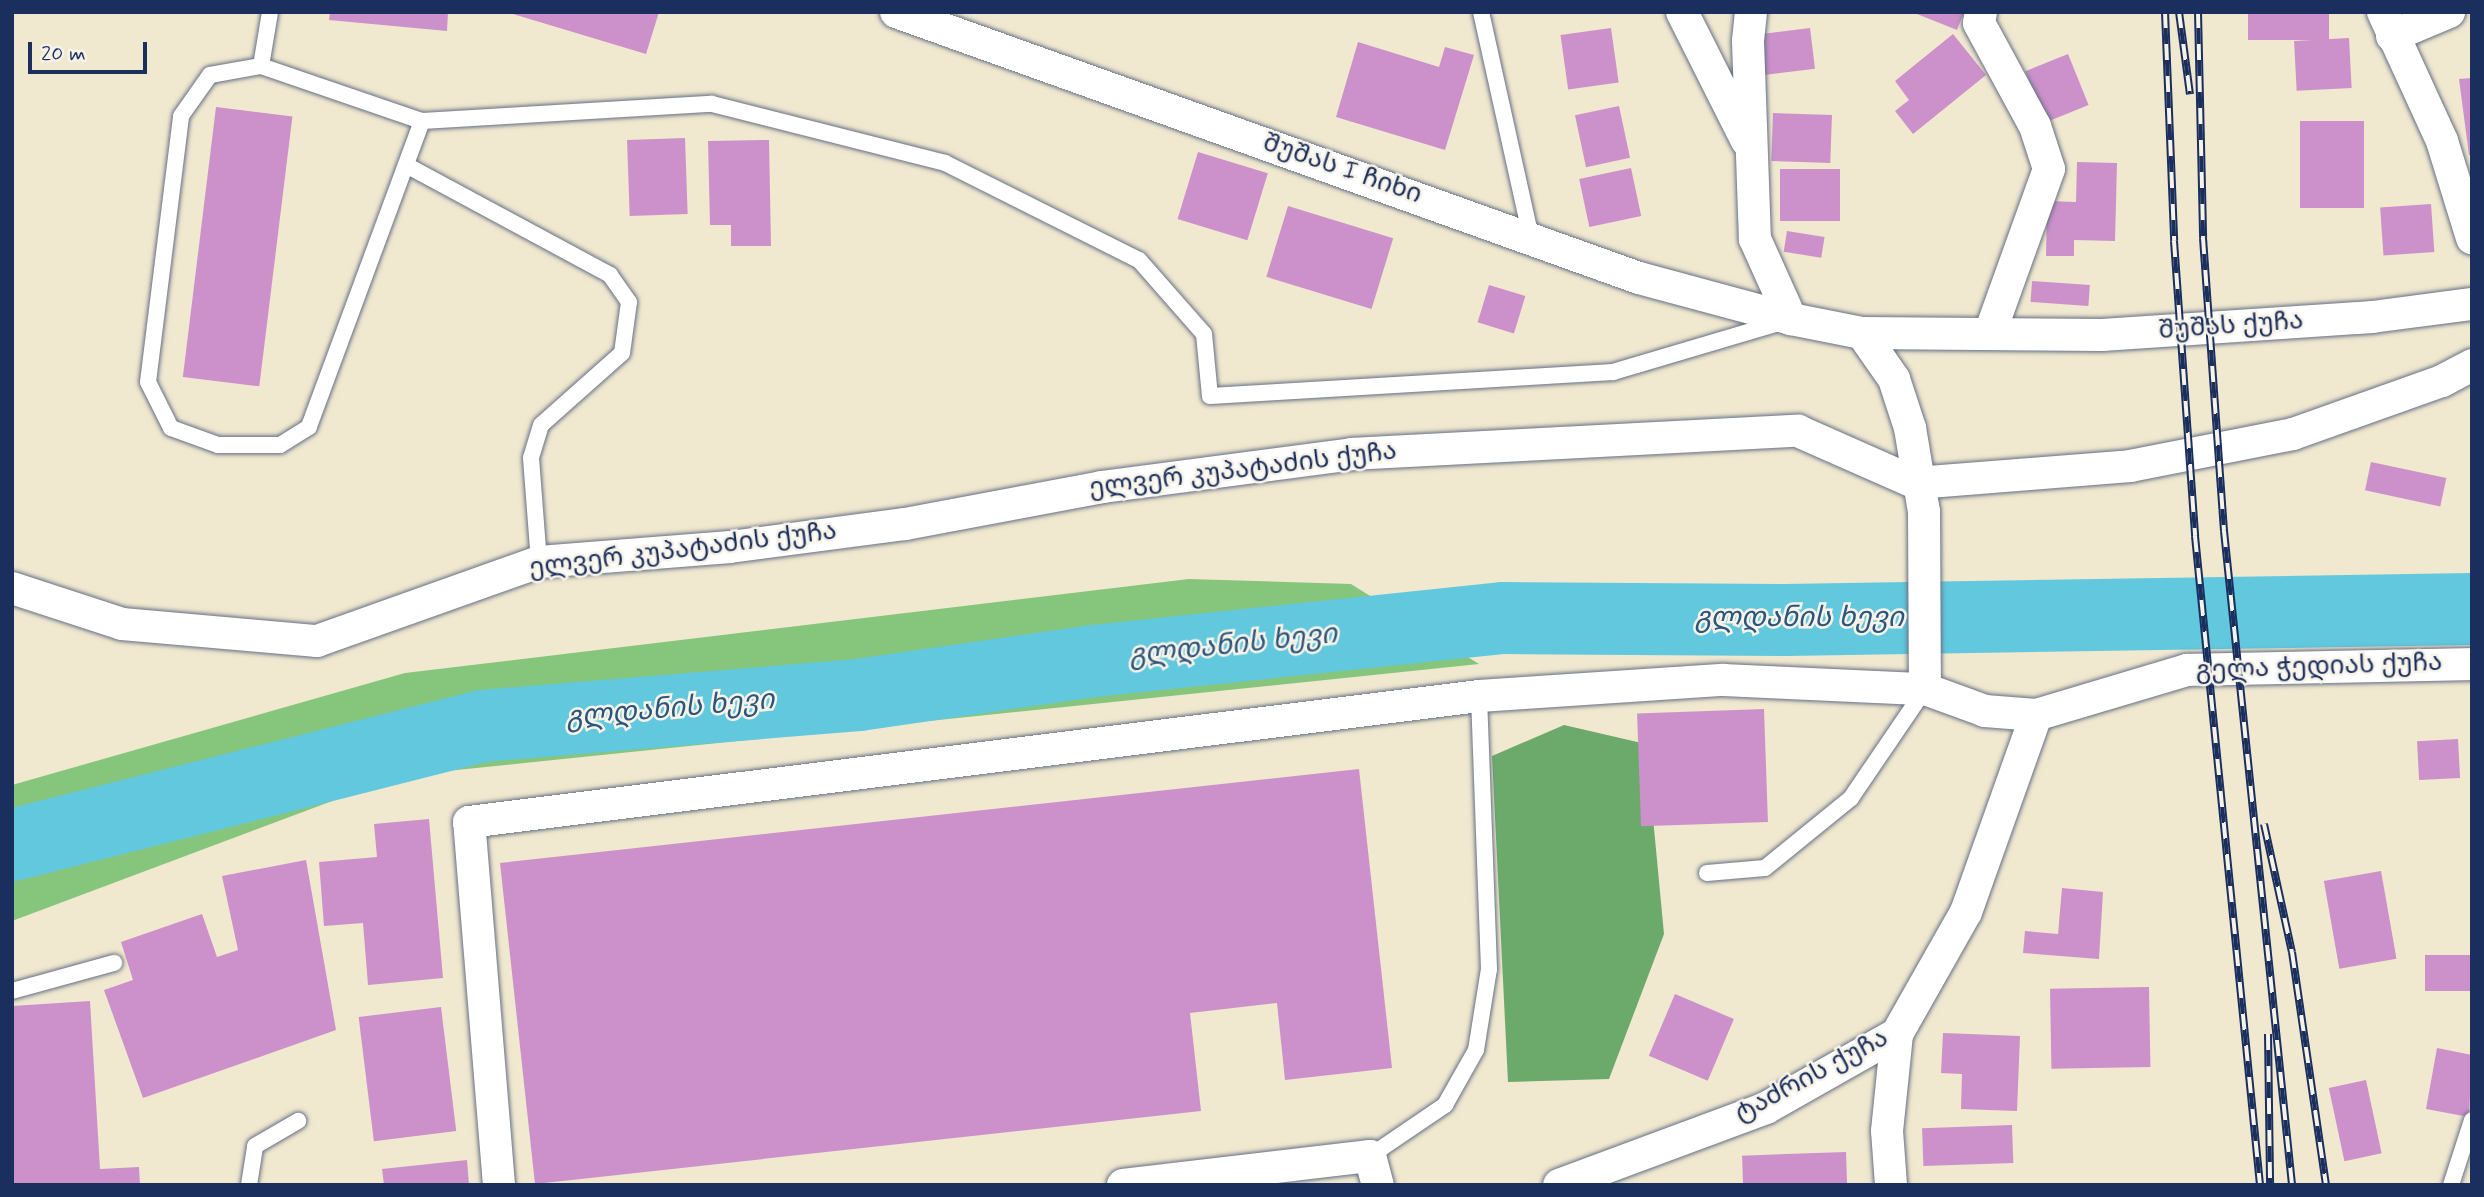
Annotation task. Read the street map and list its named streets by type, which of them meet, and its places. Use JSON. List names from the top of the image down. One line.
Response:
{"streets":{"street":["შუშას I ჩიხი","შუშას ქუჩა","ელვერ კუპატაძის ქუჩა","გელა ჭედიას ქუჩა","ტაძრის ქუჩა"]},"crossings":[["შუშას I ჩიხი","შუშას ქუჩა"],["გელა ჭედიას ქუჩა","ტაძრის ქუჩა"]],"water":["გლდანის ხევი"],"scale_bar":"20 m"}
